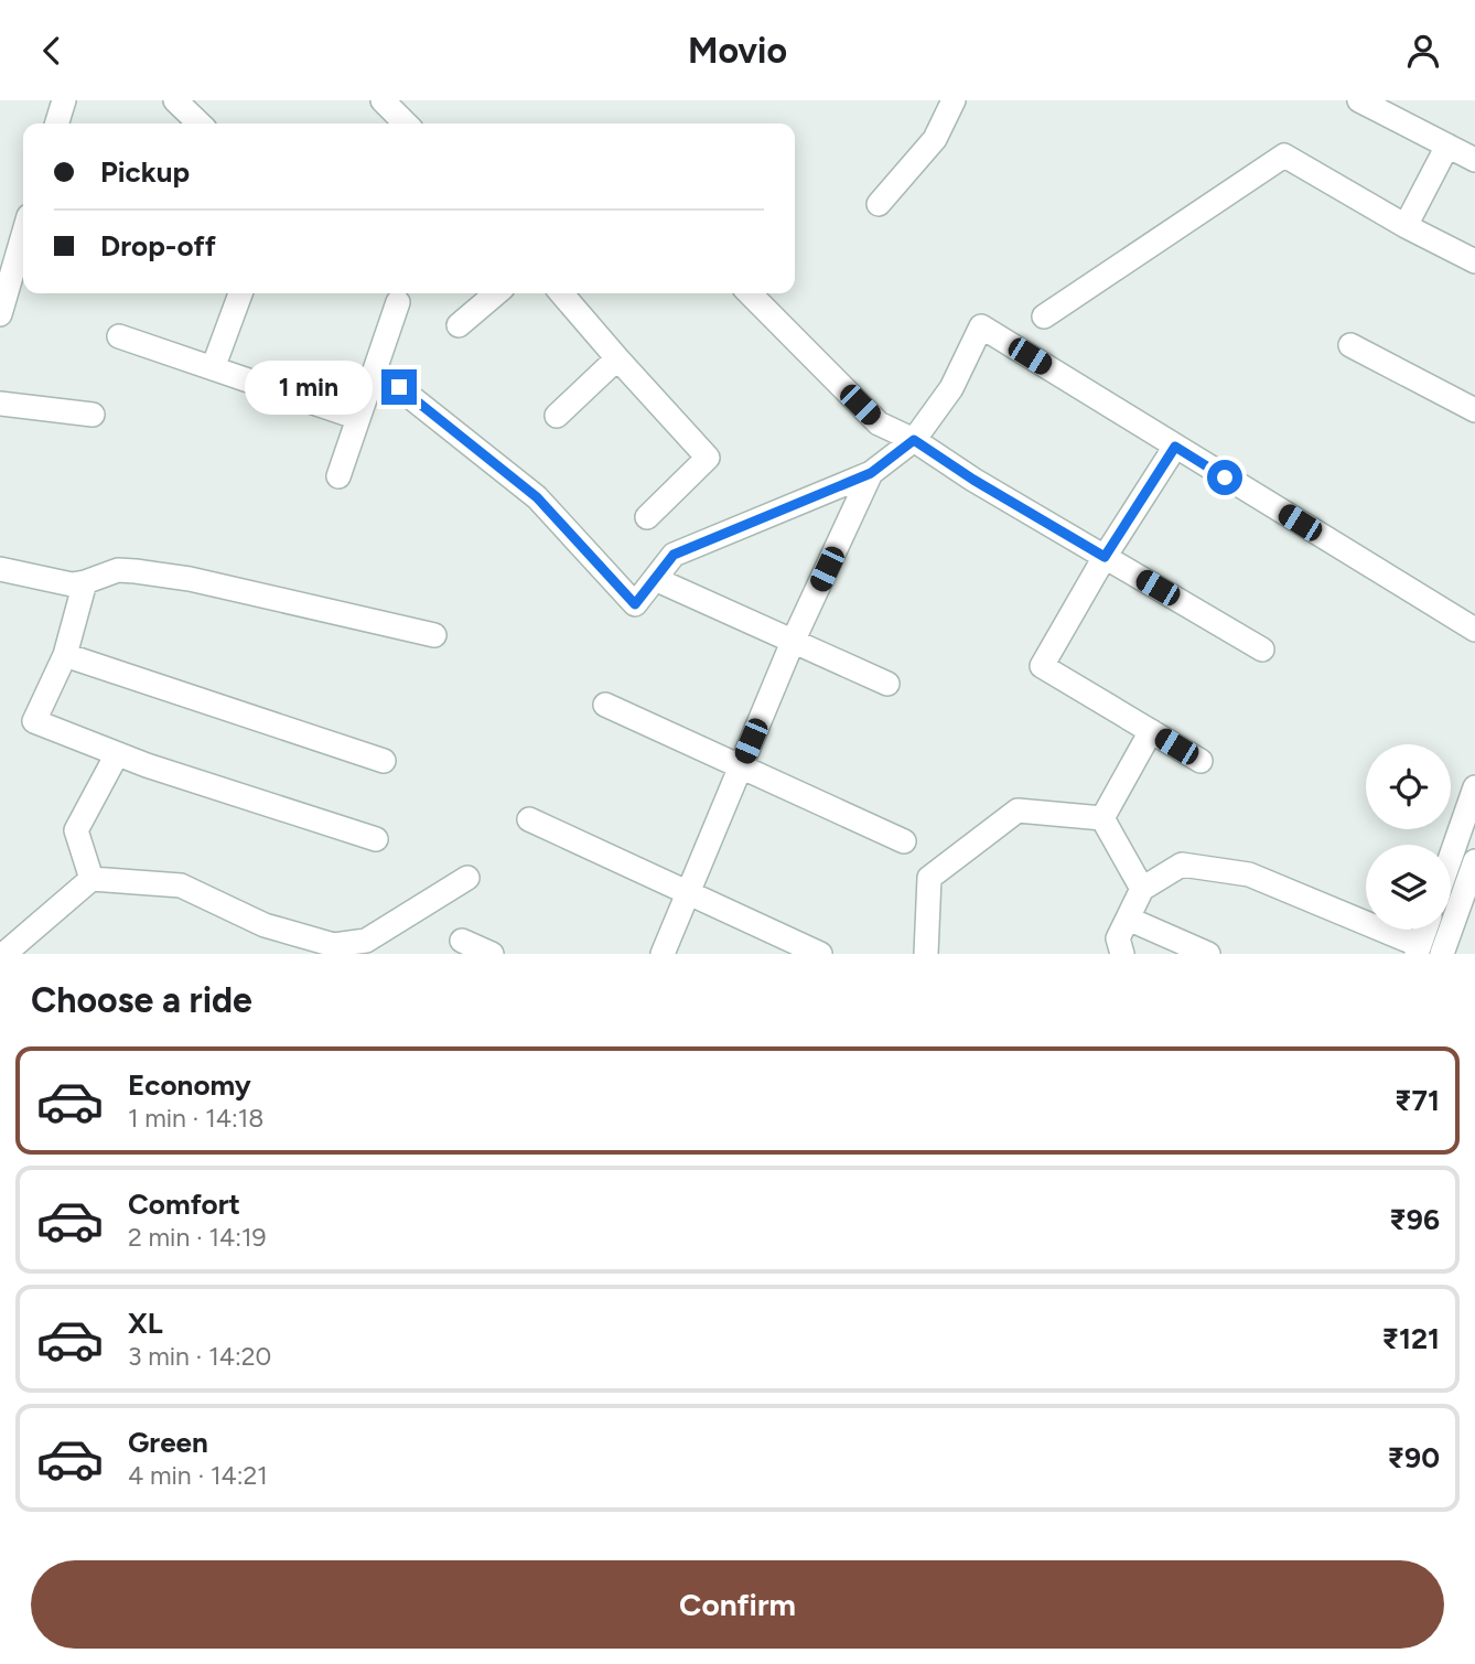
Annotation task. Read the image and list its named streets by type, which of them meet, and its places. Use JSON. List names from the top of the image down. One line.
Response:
{"page":{"header":"Movio","banner":["Pickup","Drop-off"],"bubble":"1 min","heading":"Choose a ride","list":[{"name":"Economy","note":"1 min · 14:18","value":"₹71"},{"name":"Comfort","note":"2 min · 14:19","value":"₹96"},{"name":"XL","note":"3 min · 14:20","value":"₹121"},{"name":"Green","note":"4 min · 14:21","value":"₹90"}],"buttons":"Confirm"}}
